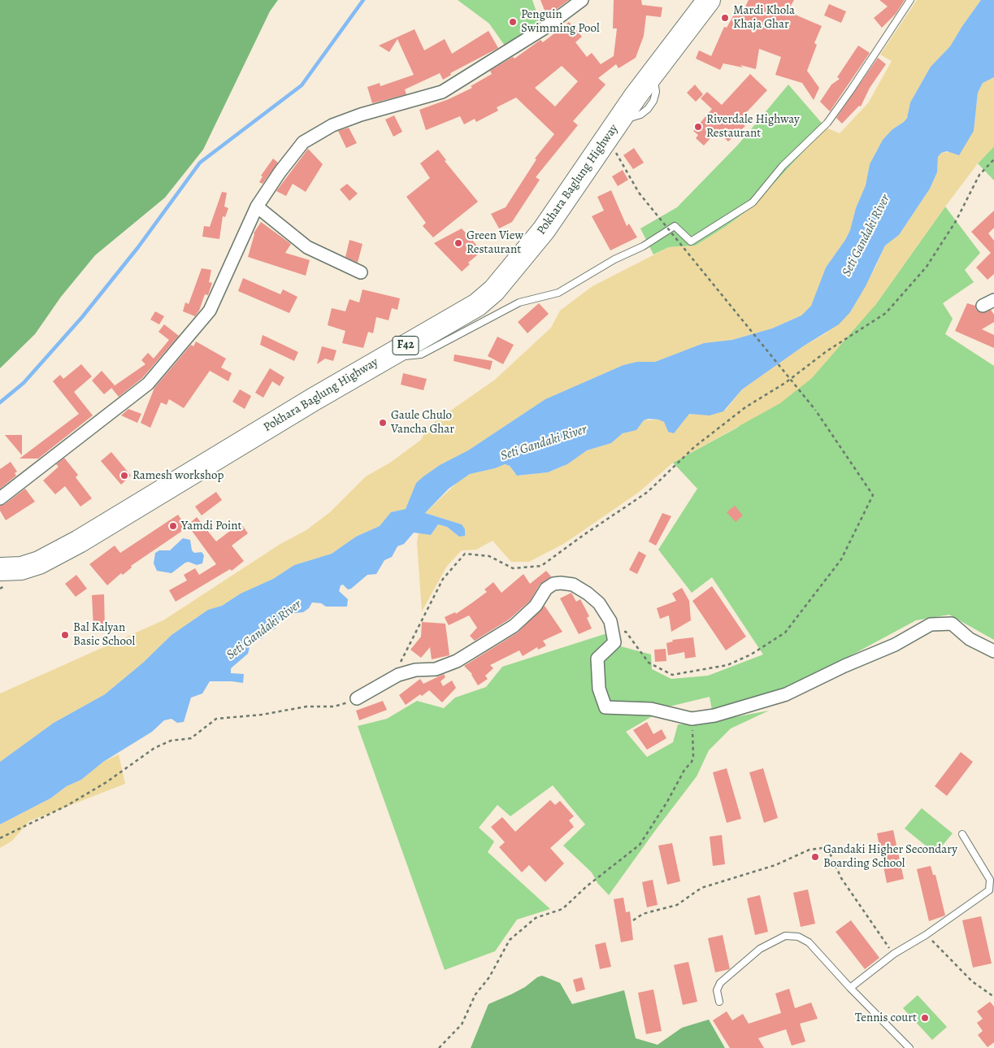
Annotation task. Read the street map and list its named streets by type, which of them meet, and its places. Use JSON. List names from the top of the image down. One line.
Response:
{"streets":{"highway":["Pokhara Baglung Highway","F42"]},"water":["Seti Gandaki River"],"places":["Mardi Khola Khaja Ghar","Penguin Swimming Pool","Riverdale Highway Restaurant","Green View Restaurant","Gaule Chulo Vancha Ghar","Ramesh workshop","Yamdi Point","Bal Kalyan Basic School","Gandaki Higher Secondary Boarding School","Tennis court"]}
